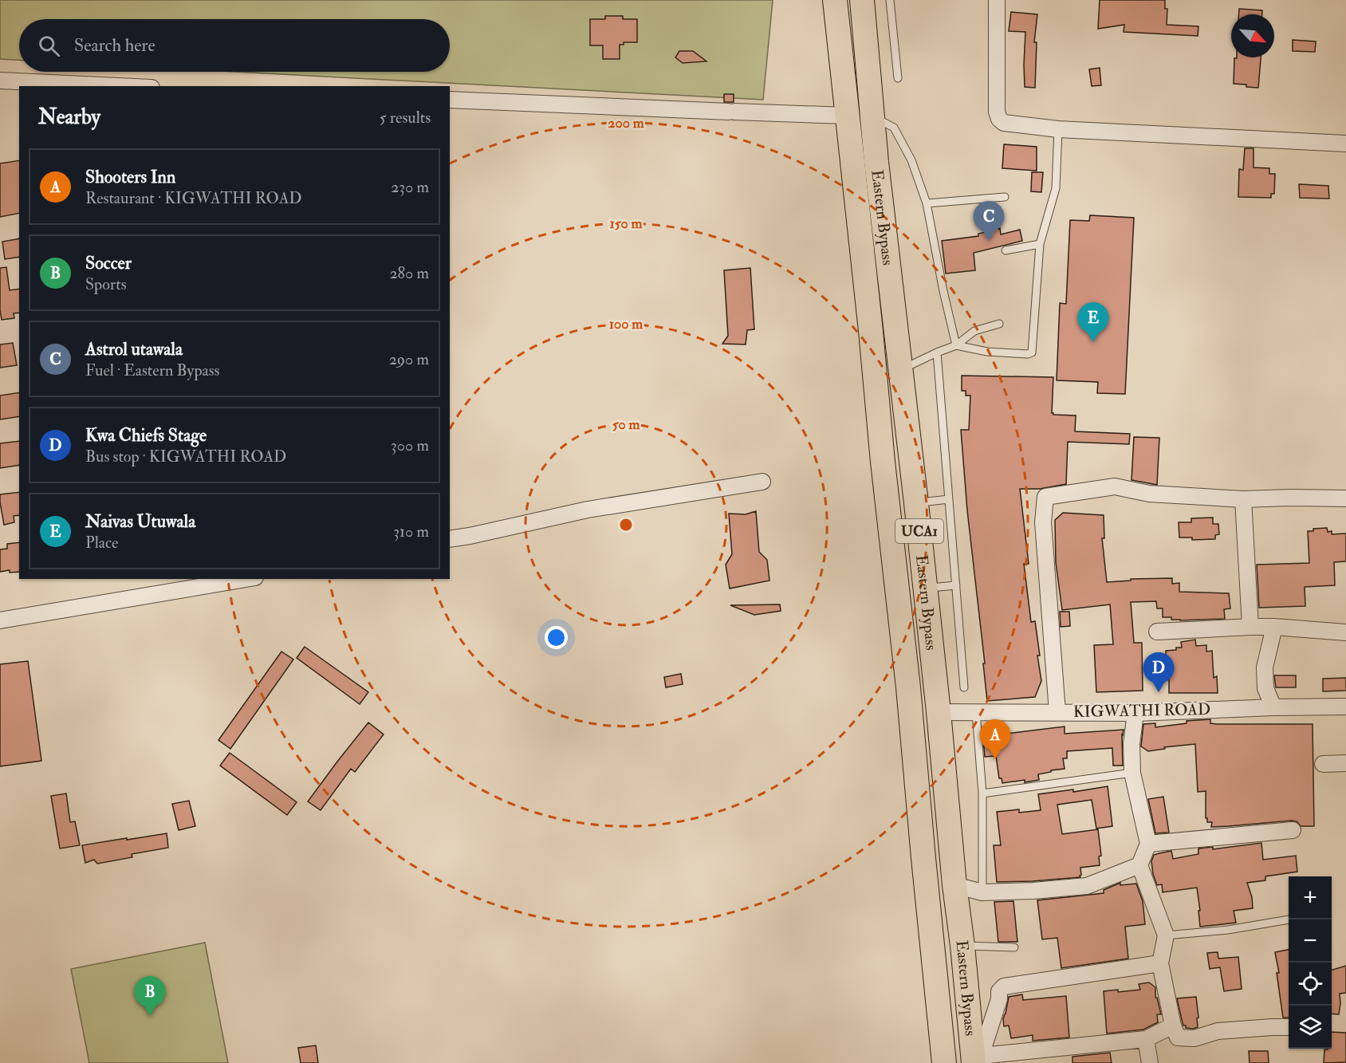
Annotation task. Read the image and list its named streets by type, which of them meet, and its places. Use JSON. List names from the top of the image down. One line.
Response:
{"streets":{"main road":["Eastern Bypass","UCA1"],"street":["KIGWATHI ROAD"]},"crossings":[["Eastern Bypass","KIGWATHI ROAD"]],"north":"bottom right","page":{"search":"Search here","heading":["Nearby","5 results"],"list":[{"mark":"A","name":"Shooters Inn","note":"Restaurant · KIGWATHI ROAD","value":"230 m"},{"mark":"B","name":"Soccer","note":"Sports","value":"280 m"},{"mark":"C","name":"Astrol utawala","note":"Fuel · Eastern Bypass","value":"290 m"},{"mark":"D","name":"Kwa Chiefs Stage","note":"Bus stop · KIGWATHI ROAD","value":"300 m"},{"mark":"E","name":"Naivas Utuwala","note":"Place","value":"310 m"}],"pins":["C","E","D","A","B"],"map_buttons":["+","−"]},"rings":["200 m","150 m","100 m","50 m"]}
